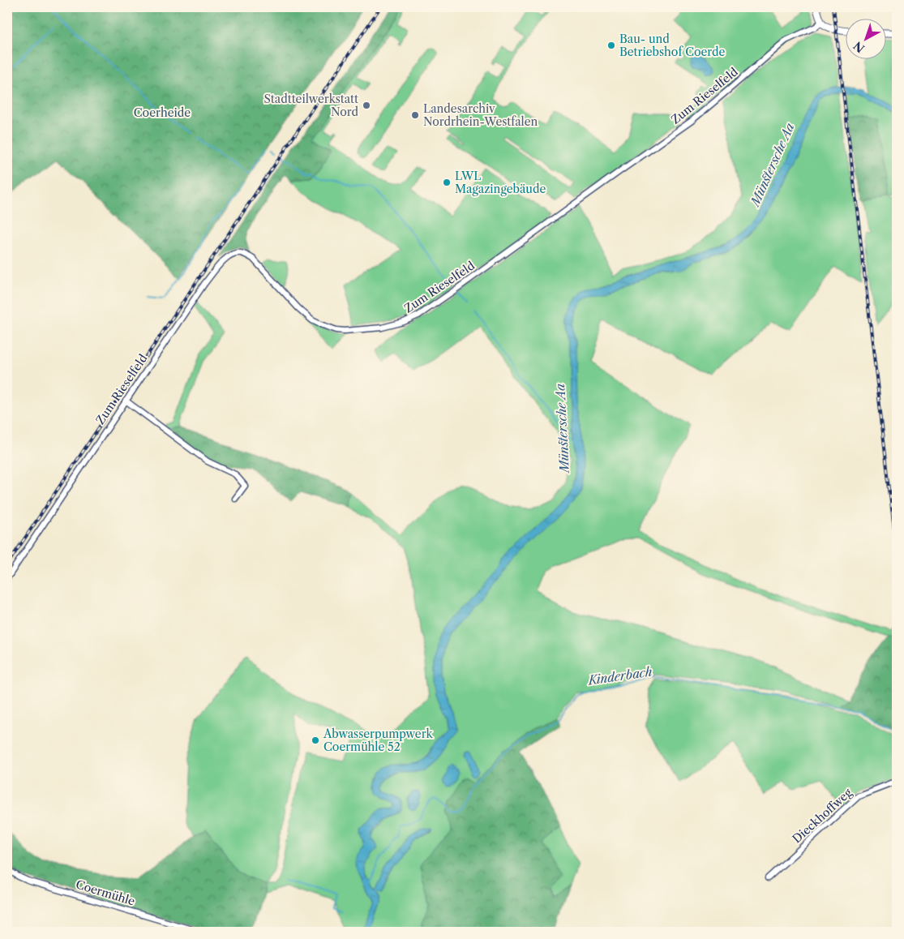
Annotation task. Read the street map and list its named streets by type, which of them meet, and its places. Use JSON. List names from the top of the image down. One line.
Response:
{"streets":{"street":["Zum Rieselfeld","Dieckhoffweg","Coermühle"]},"water":["Münstersche Aa","Kinderbach"],"parks":["Coerheide"],"places":["Bau- und Betriebshof Coerde","Stadtteilwerkstatt Nord","Landesarchiv Nordrhein-Westfalen","LWL Magazingebäude","Abwasserpumpwerk Coermühle 52"],"north":"bottom left"}
